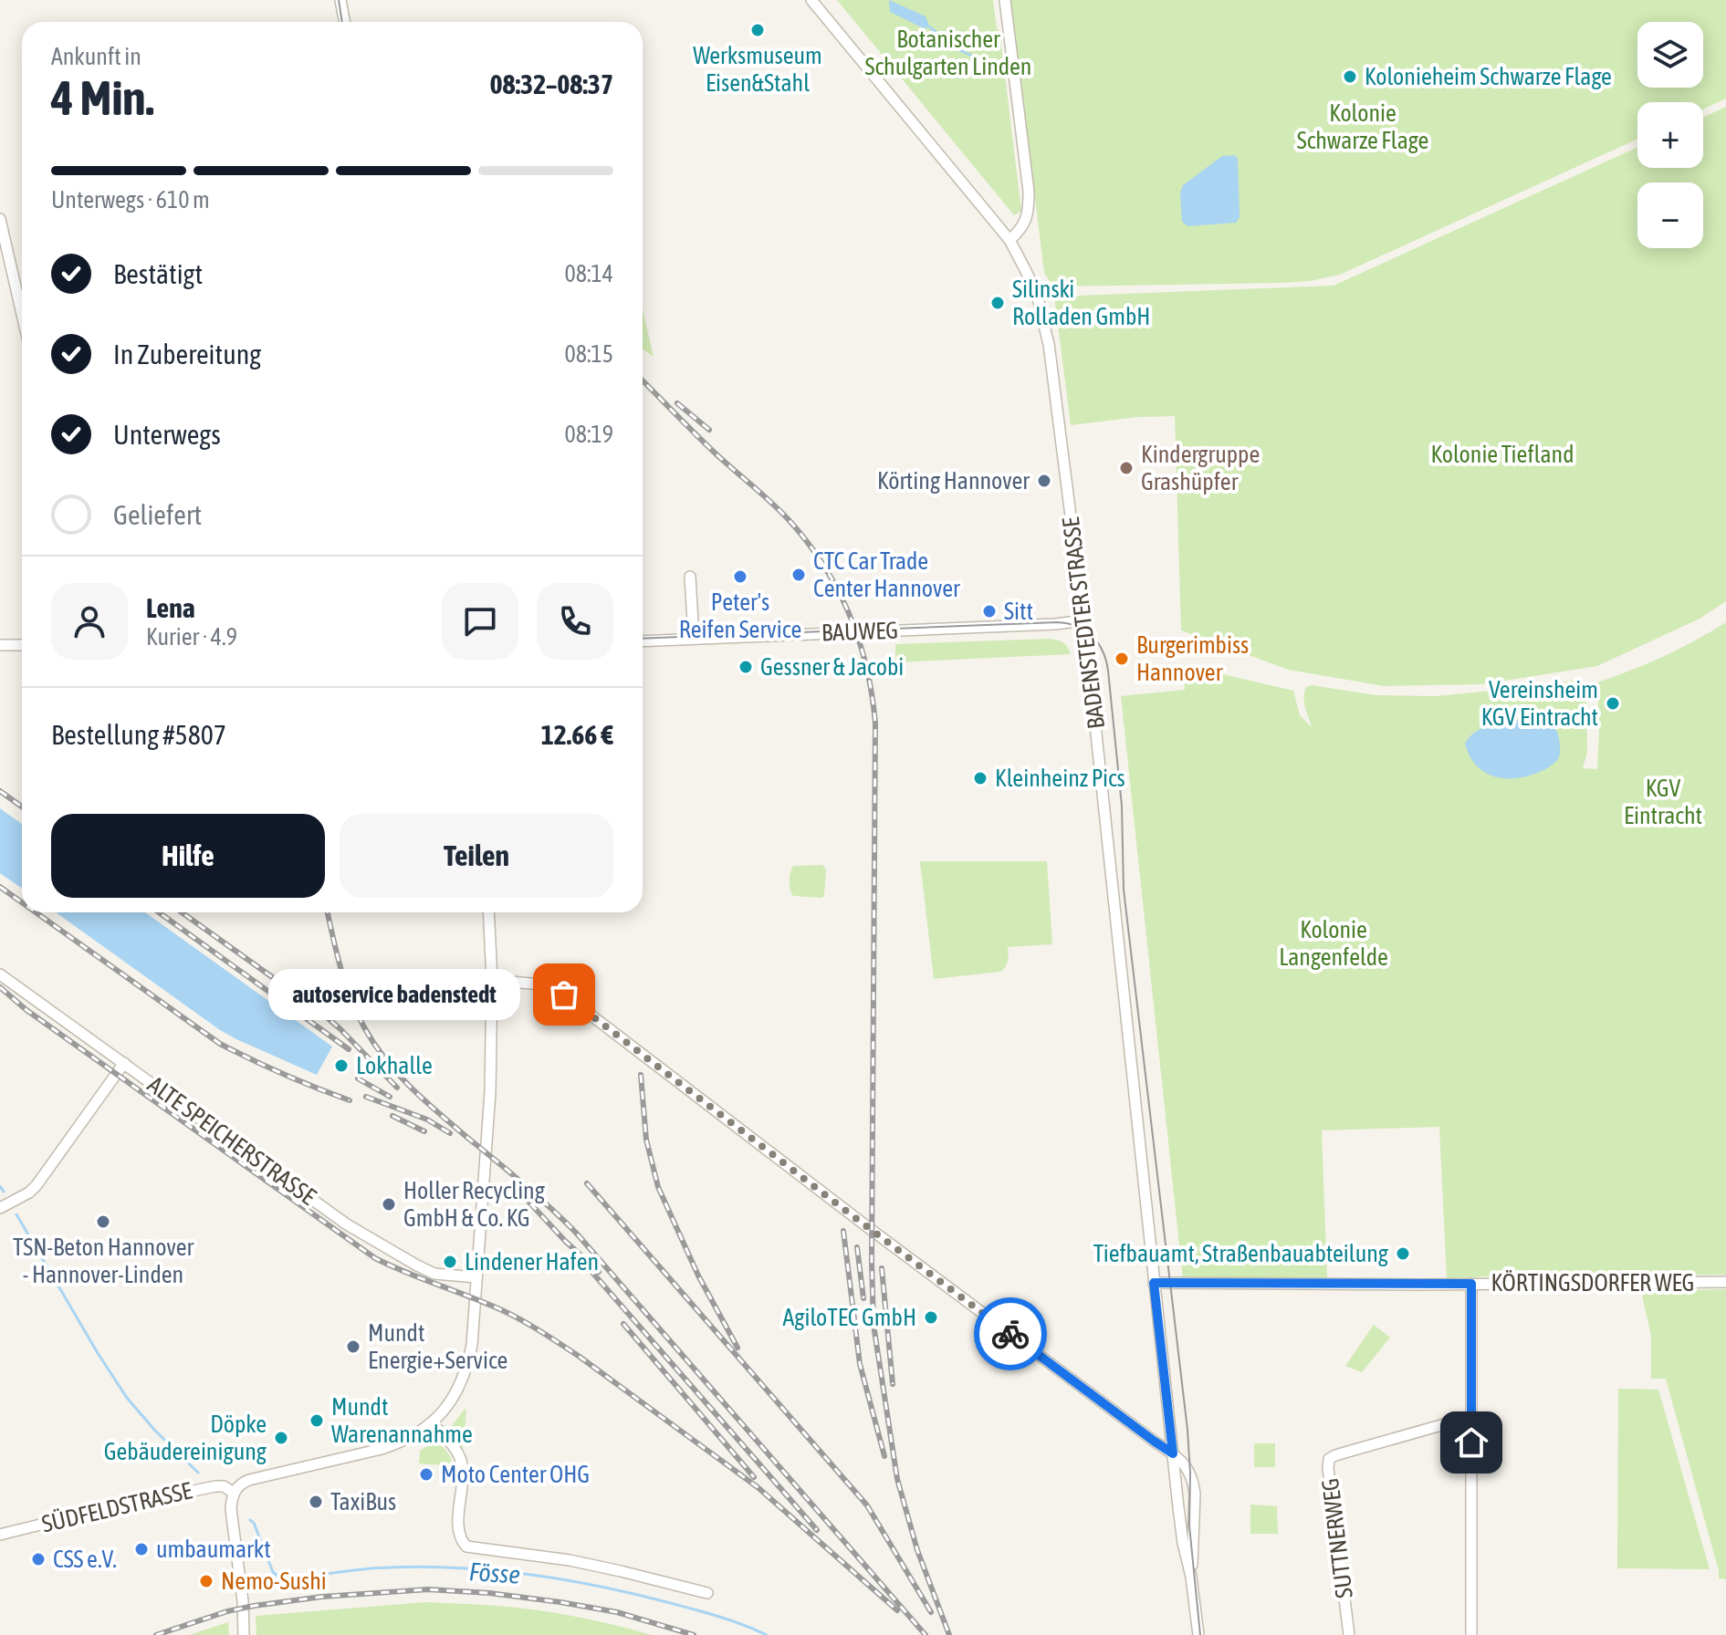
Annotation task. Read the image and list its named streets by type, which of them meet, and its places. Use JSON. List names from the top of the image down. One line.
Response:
{"streets":{"street":["BADENSTEDTER STRASSE","BAUWEG","ALTE SPEICHERSTRASSE","KÖRTINGSDORFER WEG","SÜDFELDSTRASSE","SUTTNERWEG"]},"crossings":[["BADENSTEDTER STRASSE","BAUWEG"],["BADENSTEDTER STRASSE","KÖRTINGSDORFER WEG"]],"water":["Fösse"],"parks":["Botanischer Schulgarten Linden","Kolonie Schwarze Flage","Kolonie Tiefland","KGV Eintracht","Kolonie Langenfelde"],"places":["Werksmuseum Eisen&Stahl","Kolonieheim Schwarze Flage","Silinski Rolladen GmbH","Kindergruppe Grashüpfer","Körting Hannover","CTC Car Trade Center Hannover","Peter's Reifen Service","Sitt","Burgerimbiss Hannover","Gessner & Jacobi","Vereinsheim KGV Eintracht","Kleinheinz Pics","autoservice badenstedt","Lokhalle","Holler Recycling GmbH & Co. KG","TSN-Beton Hannover - Hannover-Linden","Tiefbauamt, Straßenbauabteilung","Lindener Hafen","AgiloTEC GmbH","Mundt Energie+Service","Mundt Warenannahme","Döpke Gebäudereinigung","Moto Center OHG","TaxiBus","umbaumarkt","CSS e.V.","Nemo-Sushi"],"page":{"map_buttons":["+","−"],"heading":["4 Min.","Ankunft in","08:32–08:37"],"panel":["Lena","Kurier · 4.9","Bestellung #5807","12.66 €"],"bar":"Unterwegs · 610 m","list":[["Bestätigt","08:14"],["In Zubereitung","08:15"],["Unterwegs","08:19"],"Geliefert"],"buttons":["Hilfe","Teilen"],"bubble":"autoservice badenstedt"}}
